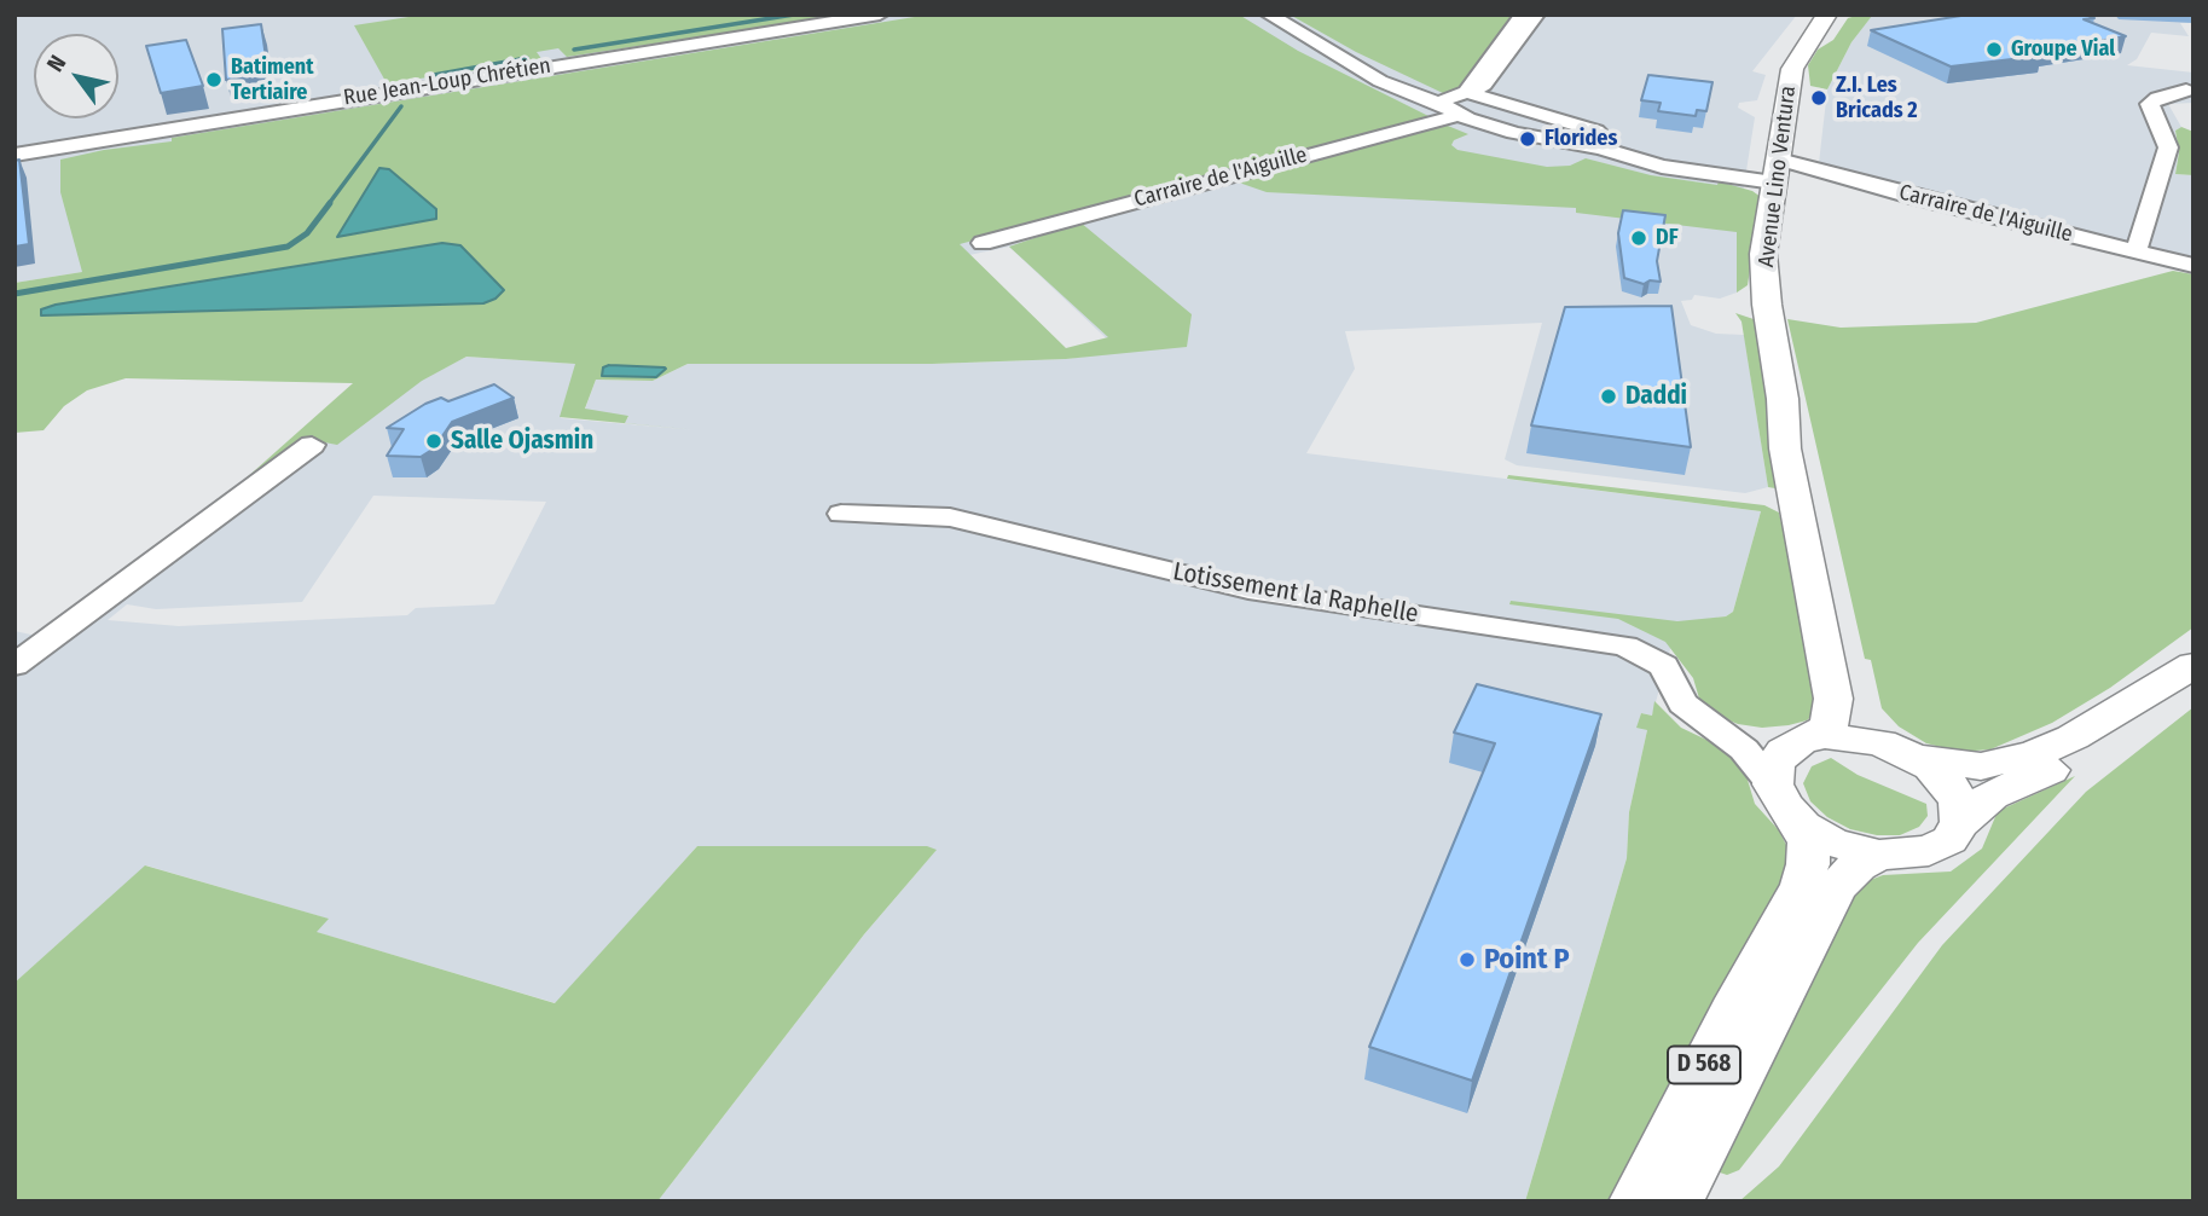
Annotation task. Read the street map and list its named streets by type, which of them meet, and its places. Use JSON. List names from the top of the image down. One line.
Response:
{"streets":{"main road":["Avenue Lino Ventura","D 568"],"street":["Rue Jean-Loup Chrétien","Carraire de l'Aiguille","Lotissement la Raphelle"]},"crossings":[["Avenue Lino Ventura","Carraire de l'Aiguille"],["Avenue Lino Ventura","Lotissement la Raphelle"],["Avenue Lino Ventura","D 568"],["Lotissement la Raphelle","D 568"]],"places":["Groupe Vial","Batiment Tertiaire","Z.I. Les Bricads 2","Florides","DF","Daddi","Salle Ojasmin","Point P"],"north":"top left"}
